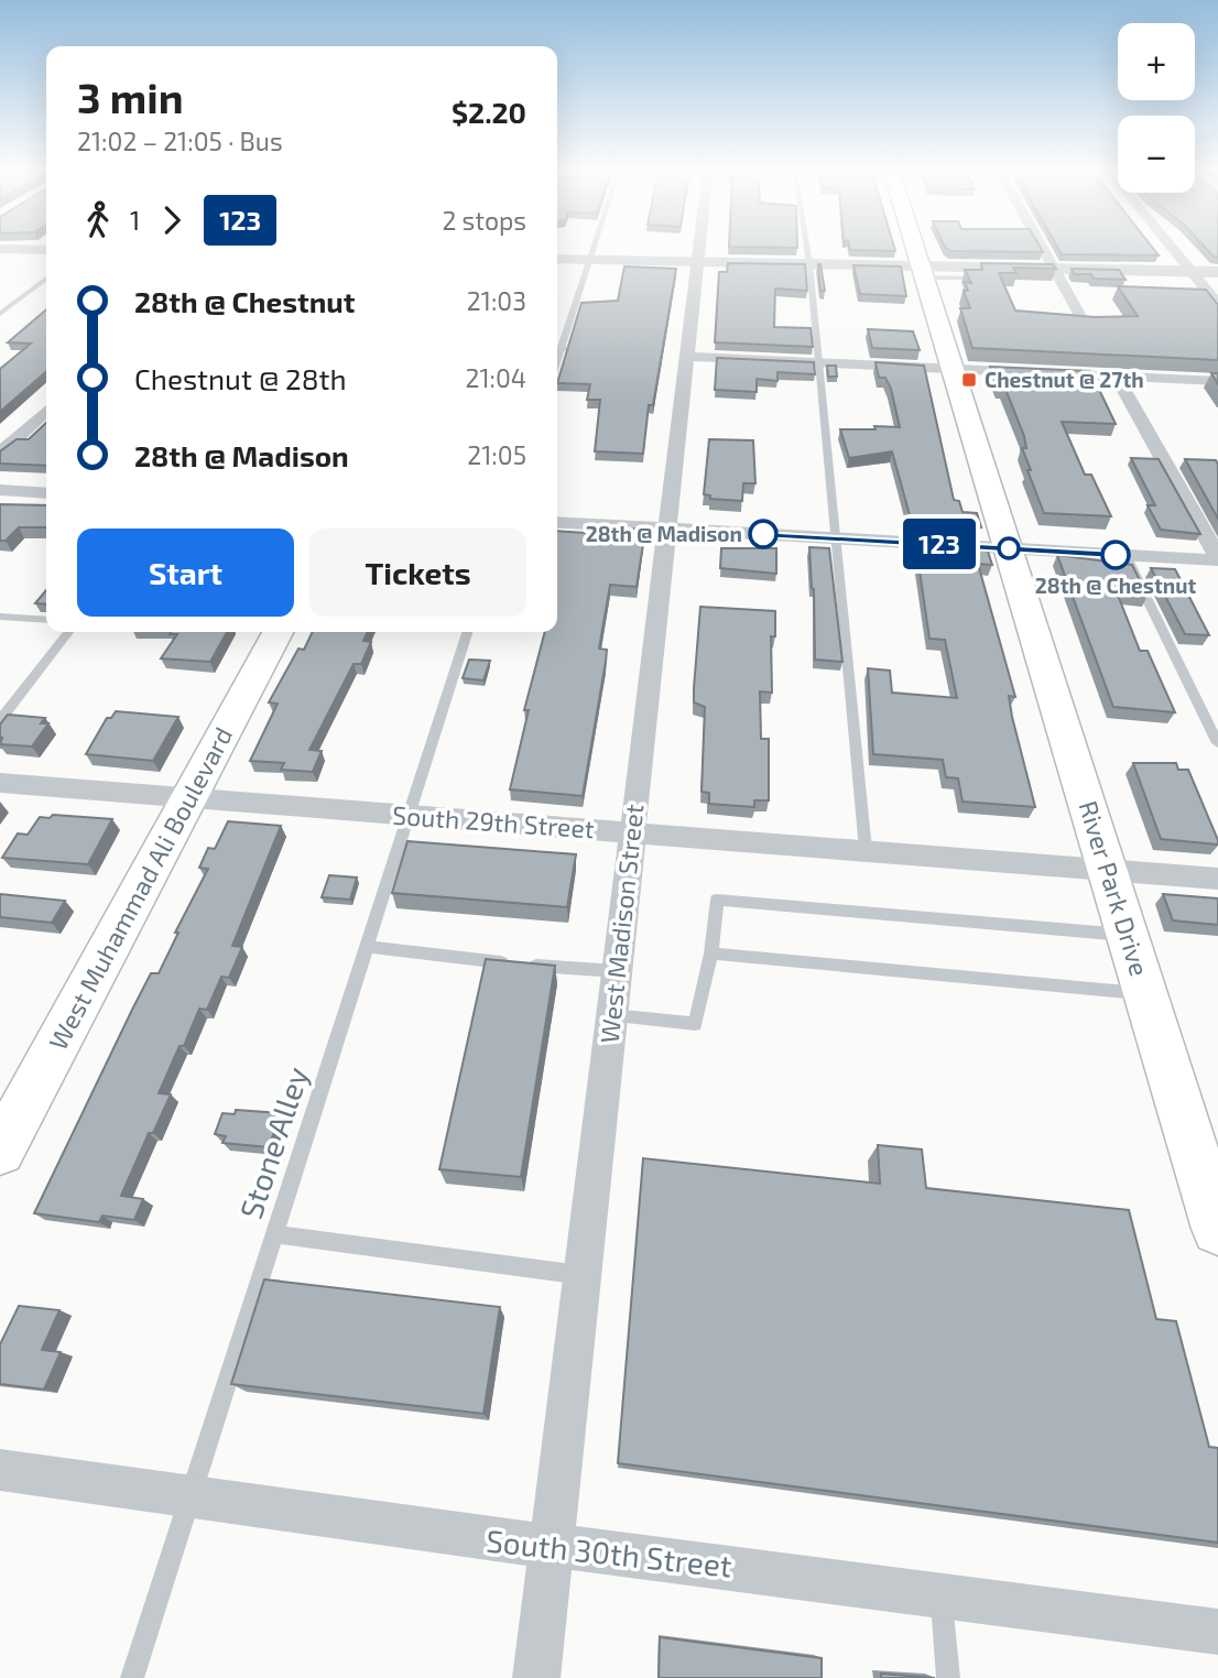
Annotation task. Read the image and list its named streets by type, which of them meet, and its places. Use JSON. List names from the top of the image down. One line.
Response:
{"streets":{"main road":["West Muhammad Ali Boulevard","River Park Drive"],"street":["South 29th Street","West Madison Street","South 30th Street"],"lane":["Stone Alley"]},"crossings":[["South 29th Street","West Muhammad Ali Boulevard"],["South 29th Street","River Park Drive"],["South 29th Street","West Madison Street"],["South 29th Street","Stone Alley"],["West Madison Street","South 30th Street"],["Stone Alley","South 30th Street"]],"places":{"transit":["Chestnut @ 27th"],"other":["28th @ Madison","28th @ Chestnut"]},"lines":["bus line 123"],"page":{"on_map":"123","map_buttons":["+","−"],"heading":["3 min","21:02 – 21:05 · Bus","$2.20"],"legs":["1","123","2 stops"],"list":[{"name":"28th @ Chestnut","value":"21:03"},{"name":"Chestnut @ 28th","value":"21:04"},{"name":"28th @ Madison","value":"21:05"}],"buttons":["Start","Tickets"]}}
